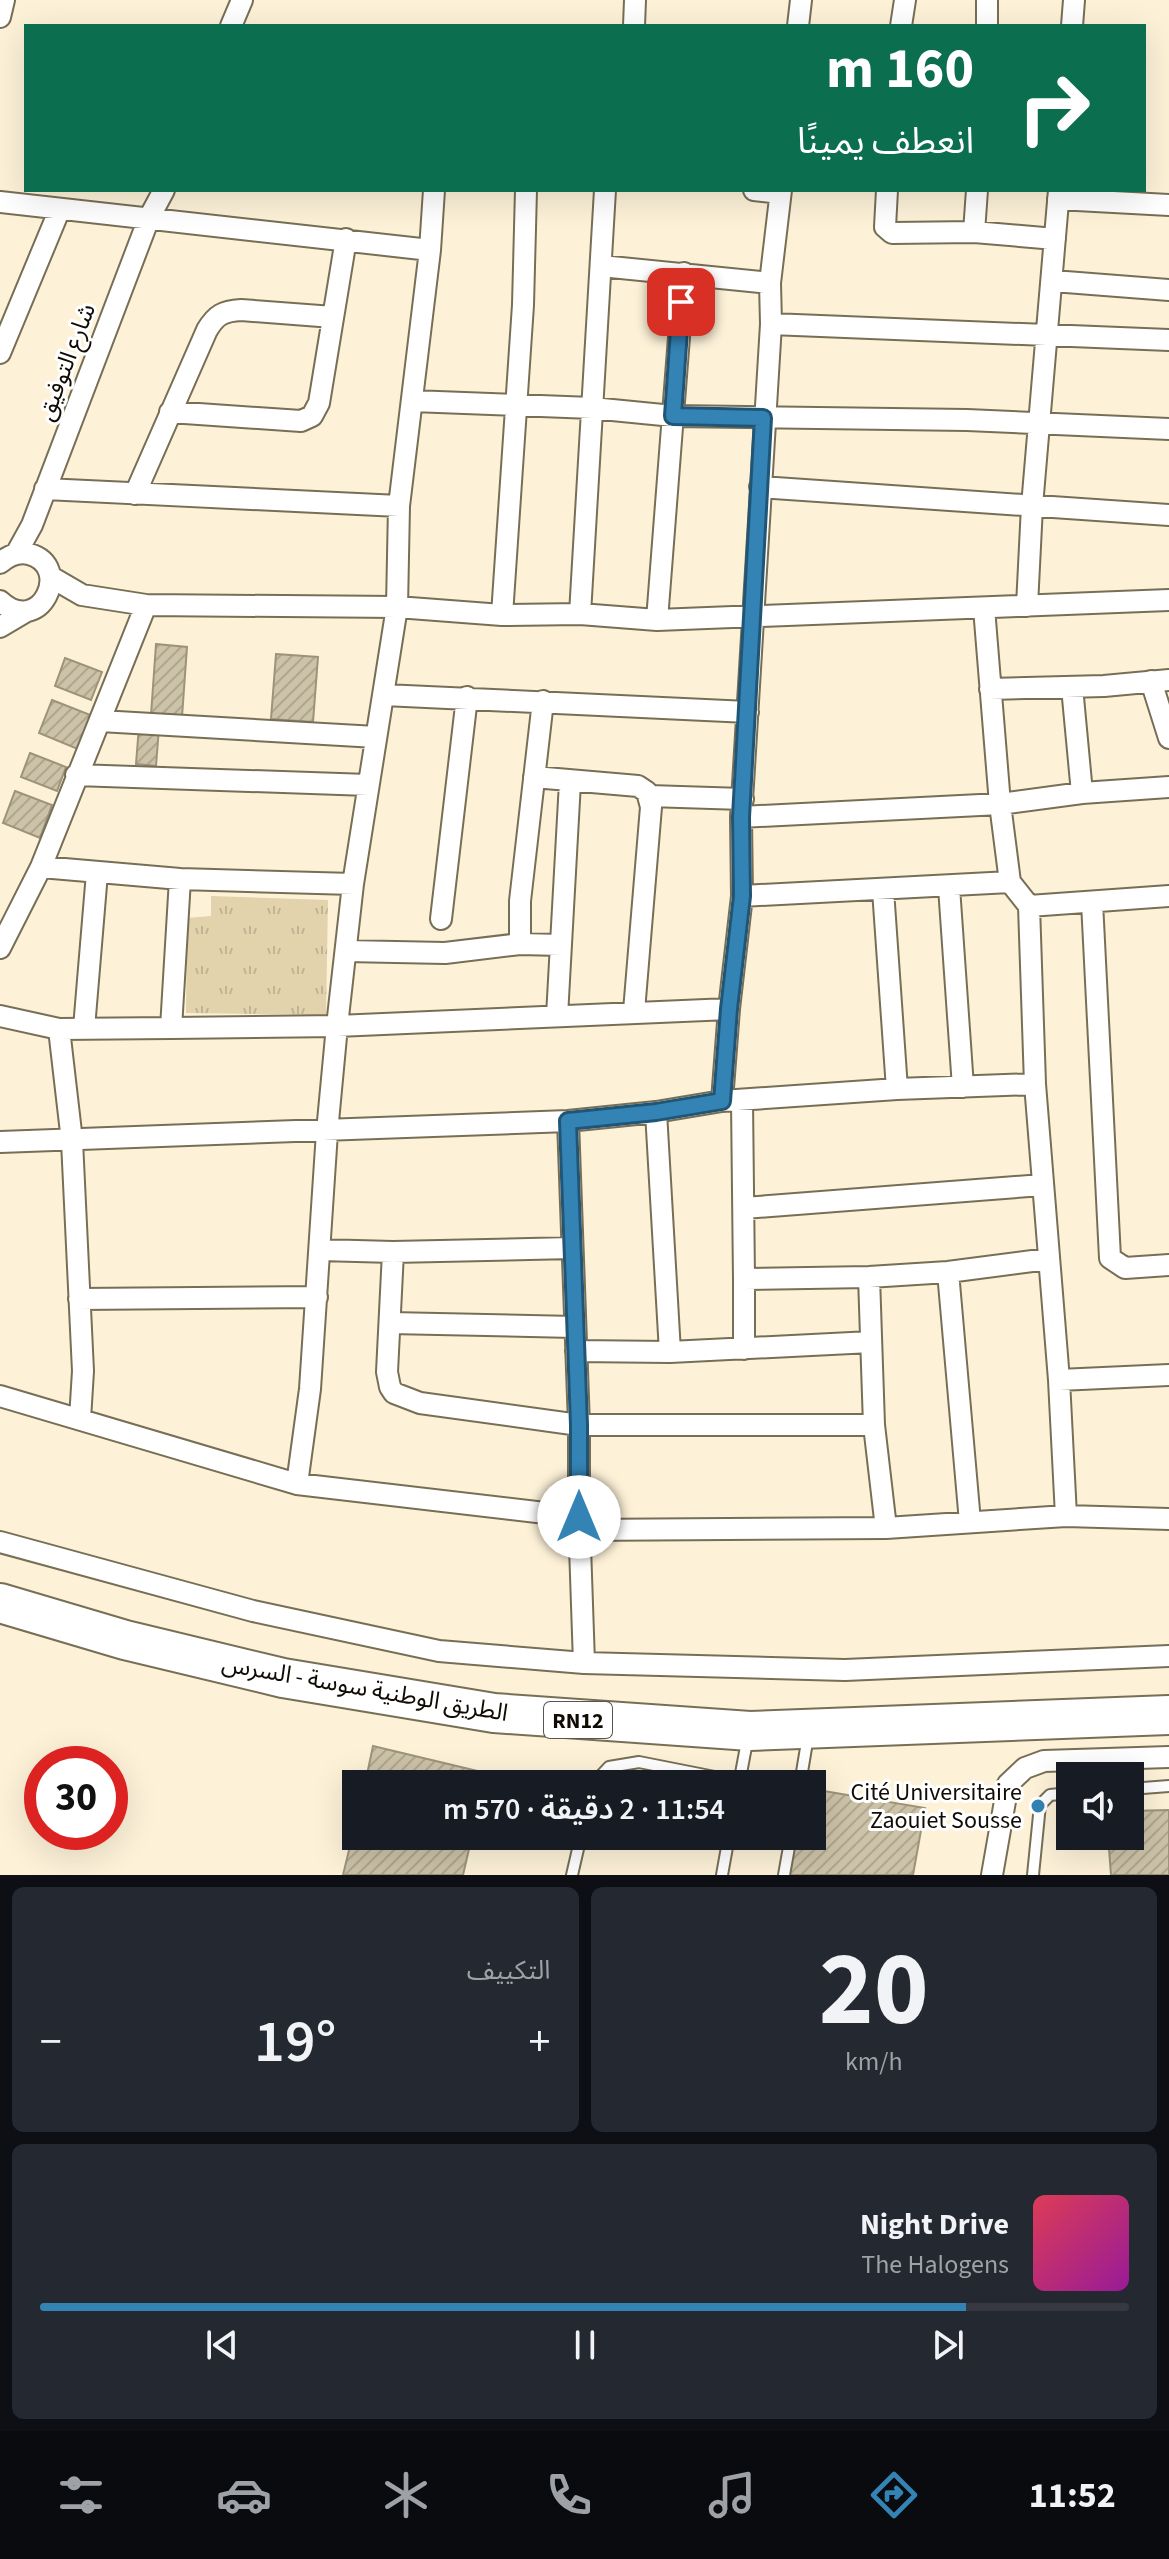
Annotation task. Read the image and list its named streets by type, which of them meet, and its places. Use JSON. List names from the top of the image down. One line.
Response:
{"streets":{"highway":["الطريق الوطنية سوسة - السرس","RN12"],"street":["شارع التوفيق"]},"places":["Cité Universitaire Zaouiet Sousse"],"page":{"turn":["160 m","انعطف يمينًا"],"limit":"30","trip":"11:54 · 2 دقيقة · 570 m","tile":[["20","km/h"],"التكييف"],"heat":["−","19°","+"],"song":["Night Drive","The Halogens"],"tabs":"11:52"}}
